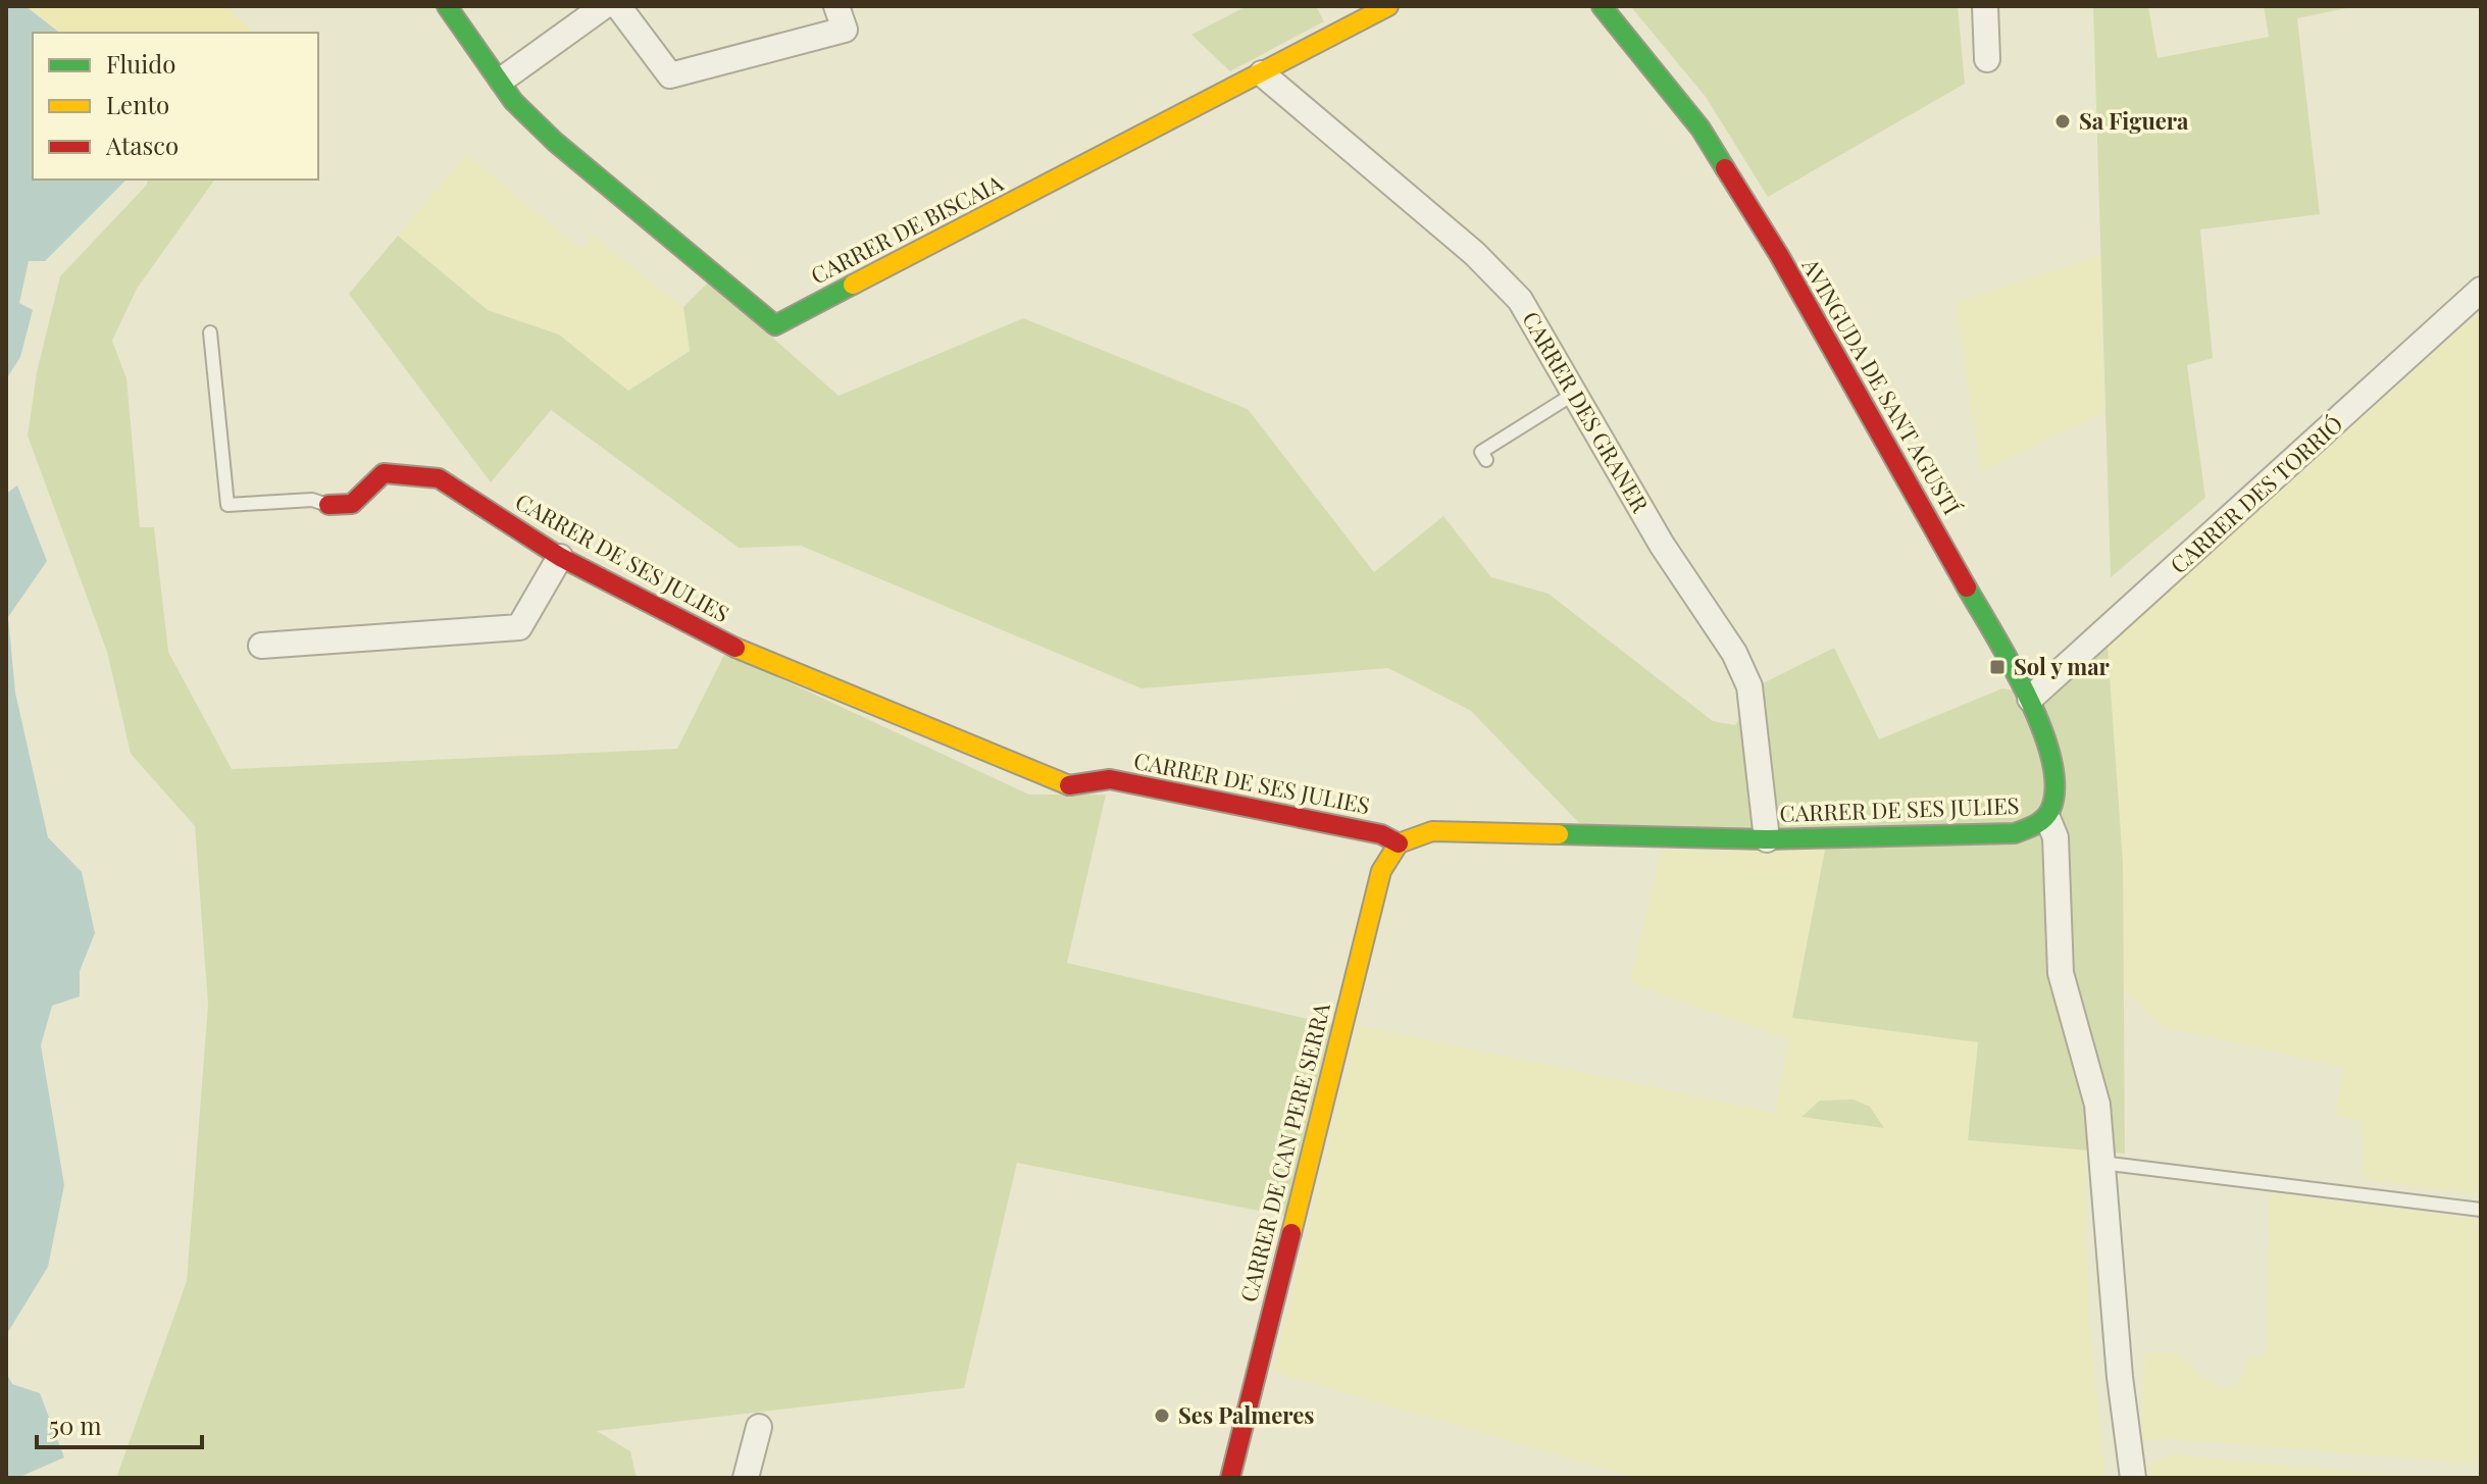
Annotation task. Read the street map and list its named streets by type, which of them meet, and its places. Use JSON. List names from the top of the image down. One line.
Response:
{"streets":{"street":["CARRER DE BISCAIA","AVINGUDA DE SANT AGUSTÍ","CARRER DES GRANER","CARRER DES TORRIÓ","CARRER DE SES JULIES","CARRER DE CAN PERE SERRA"]},"crossings":[["CARRER DE BISCAIA","CARRER DES GRANER"],["AVINGUDA DE SANT AGUSTÍ","CARRER DES TORRIÓ"],["AVINGUDA DE SANT AGUSTÍ","CARRER DE SES JULIES"],["CARRER DES GRANER","CARRER DE SES JULIES"],["CARRER DE SES JULIES","CARRER DE CAN PERE SERRA"]],"places":{"other":["Sa Figuera","Ses Palmeres"],"transit":["Sol y mar"]},"legend":["Fluido","Lento","Atasco"],"scale_bar":"50 m"}
